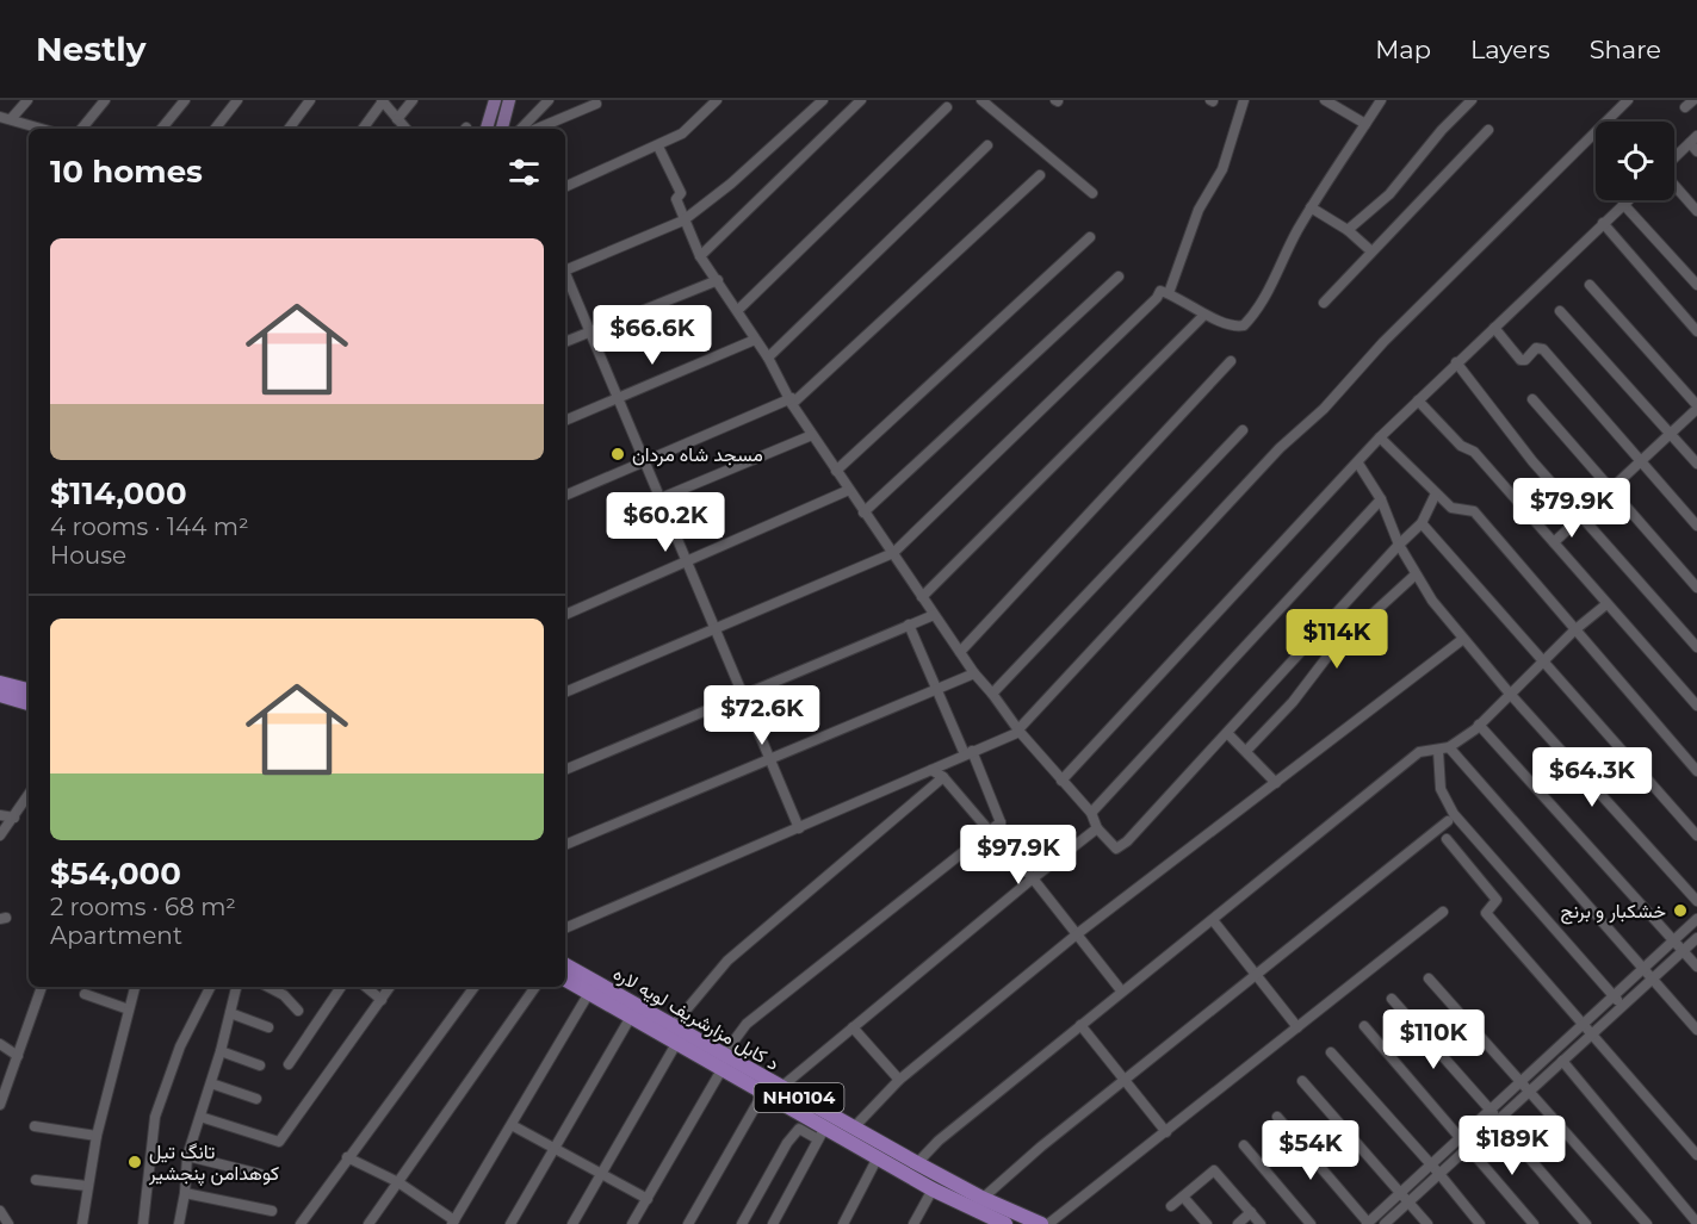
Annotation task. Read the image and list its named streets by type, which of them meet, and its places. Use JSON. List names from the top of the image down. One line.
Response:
{"streets":{"highway":["د کابل مزارشریف لویه لاره","NH0104"]},"places":["مسجد شاه مردان","خشکبار و برنج","تانگ تیل کوهدامن پنجشیر"],"page":{"header":"Nestly","nav":["Map","Layers","Share"],"heading":"10 homes","list":[{"name":"$114,000","note":"4 rooms · 144 m² · House"},{"name":"$54,000","note":"2 rooms · 68 m² · Apartment"}],"price":["$66.6K","$79.9K","$60.2K","$114K","$72.6K","$64.3K","$97.9K","$110K","$189K","$54K"]}}
